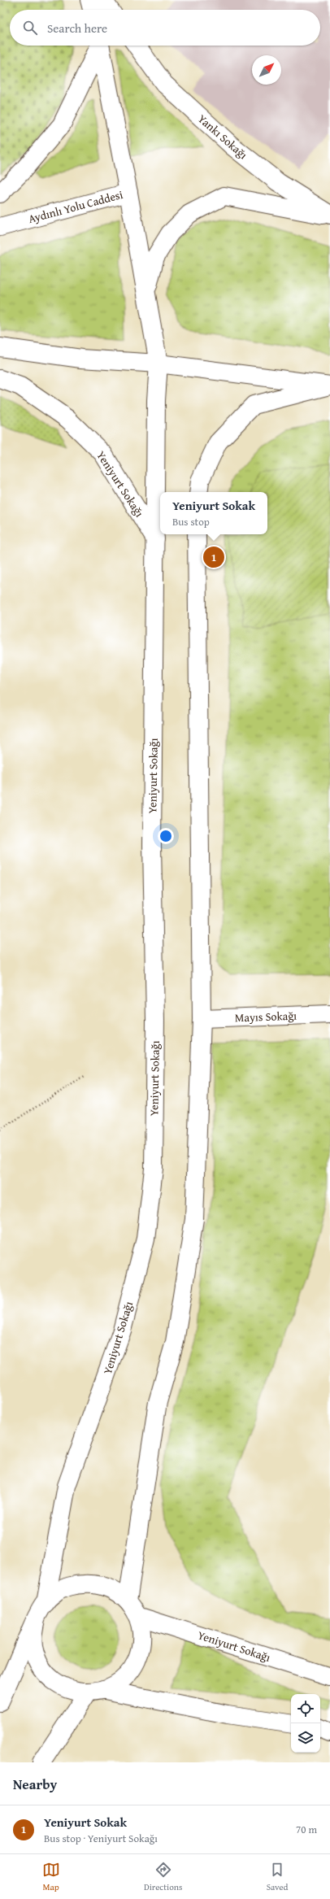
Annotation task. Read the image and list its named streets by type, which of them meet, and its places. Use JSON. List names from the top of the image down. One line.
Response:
{"streets":{"street":["Yankı Sokağı","Aydınlı Yolu Caddesi","Yeniyurt Sokağı","Mayıs Sokağı"]},"crossings":[["Yankı Sokağı","Aydınlı Yolu Caddesi"],["Aydınlı Yolu Caddesi","Yeniyurt Sokağı"]],"north":"top right","page":{"search":"Search here","popup":["Yeniyurt Sokak","Bus stop"],"pins":"1","heading":"Nearby","list":[{"mark":"1","name":"Yeniyurt Sokak","note":"Bus stop · Yeniyurt Sokağı","value":"70 m"}],"nav":["Map","Directions","Saved"]}}
